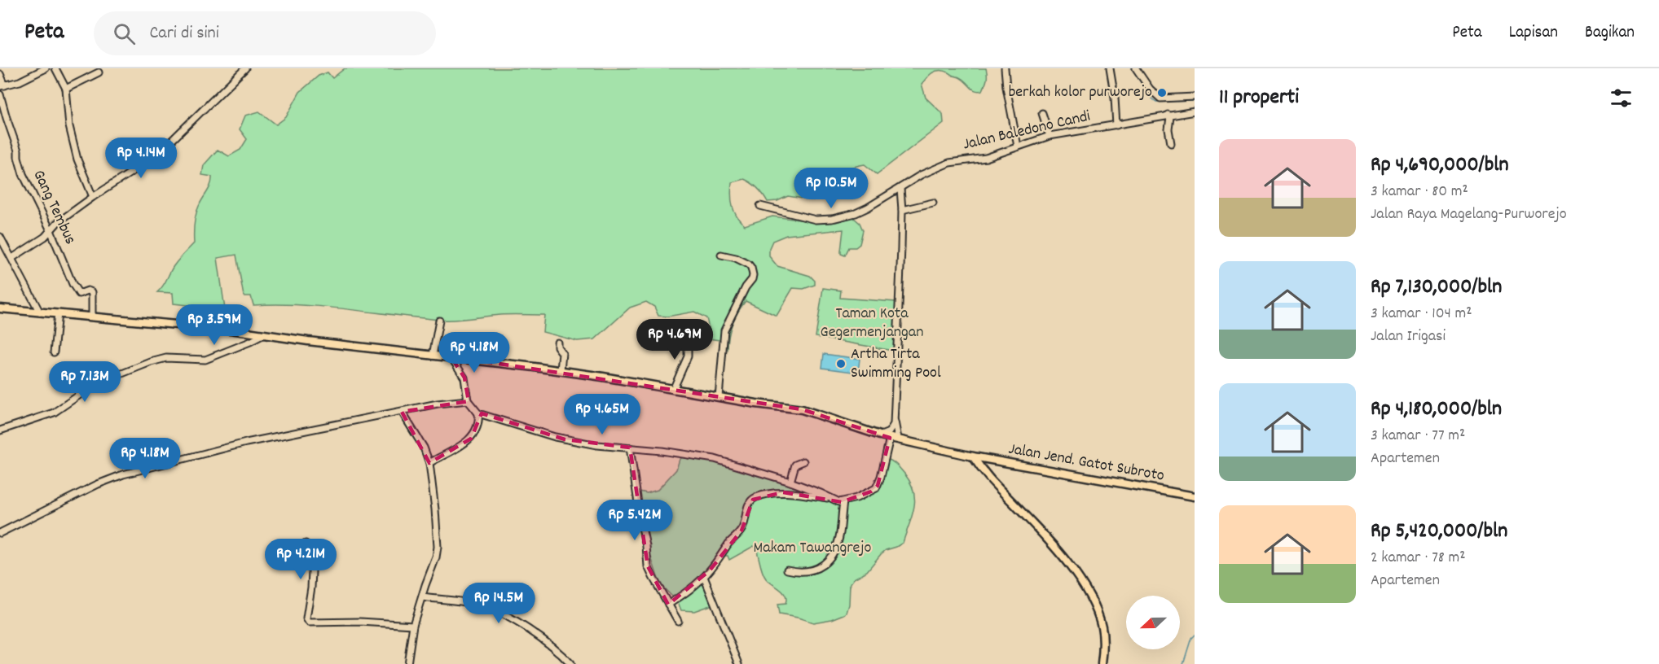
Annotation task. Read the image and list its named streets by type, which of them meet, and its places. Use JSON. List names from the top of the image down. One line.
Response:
{"streets":{"main road":["Jalan Jend. Gatot Subroto"],"street":["Jalan Baledono Candi","Gang Tembus"]},"crossings":[["Gang Tembus","Jalan Jend. Gatot Subroto"]],"parks":["Taman Kota Gegermenjangan","Makam Tawangrejo"],"places":["berkah kolor purworejo","Artha Tirta Swimming Pool"],"north":"left","page":{"header":"Peta","search":"Cari di sini","nav":["Peta","Lapisan","Bagikan"],"heading":"11 properti","list":[{"name":"Rp 4,690,000/bln","note":"3 kamar · 80 m² · Jalan Raya Magelang-Purworejo"},{"name":"Rp 7,130,000/bln","note":"3 kamar · 104 m² · Jalan Irigasi"},{"name":"Rp 4,180,000/bln","note":"3 kamar · 77 m² · Apartemen"},{"name":"Rp 5,420,000/bln","note":"2 kamar · 78 m² · Apartemen"}],"price":["Rp 4.14M","Rp 10.5M","Rp 3.59M","Rp 4.69M","Rp 4.18M","Rp 7.13M","Rp 4.65M","Rp 4.18M","Rp 5.42M","Rp 4.21M","Rp 14.5M"]}}
